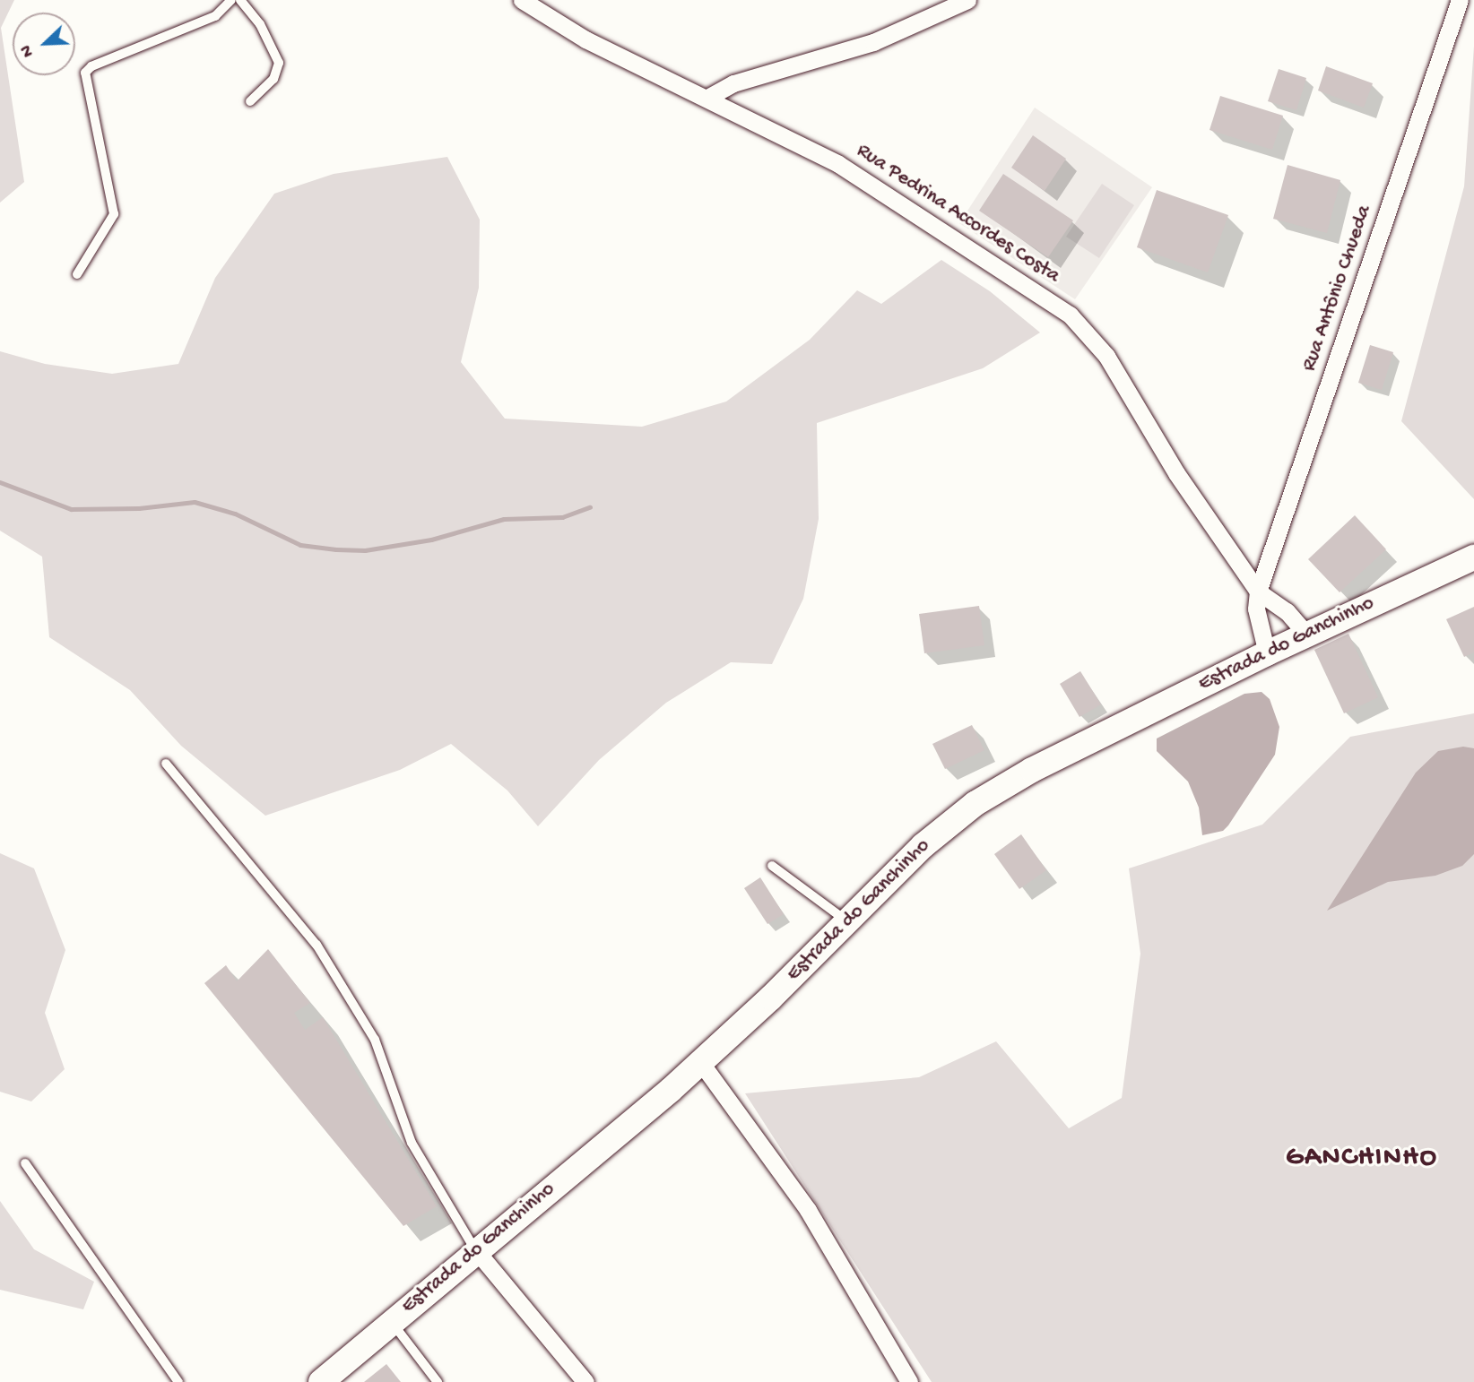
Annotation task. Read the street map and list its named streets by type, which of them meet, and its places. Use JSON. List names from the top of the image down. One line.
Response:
{"streets":{"street":["Rua Pedrina Accordes Costa","Rua Antônio Chueda","Estrada do Ganchinho"]},"crossings":[["Rua Pedrina Accordes Costa","Rua Antônio Chueda"],["Rua Pedrina Accordes Costa","Estrada do Ganchinho"]],"districts":["GANCHINHO"],"north":"bottom left"}
